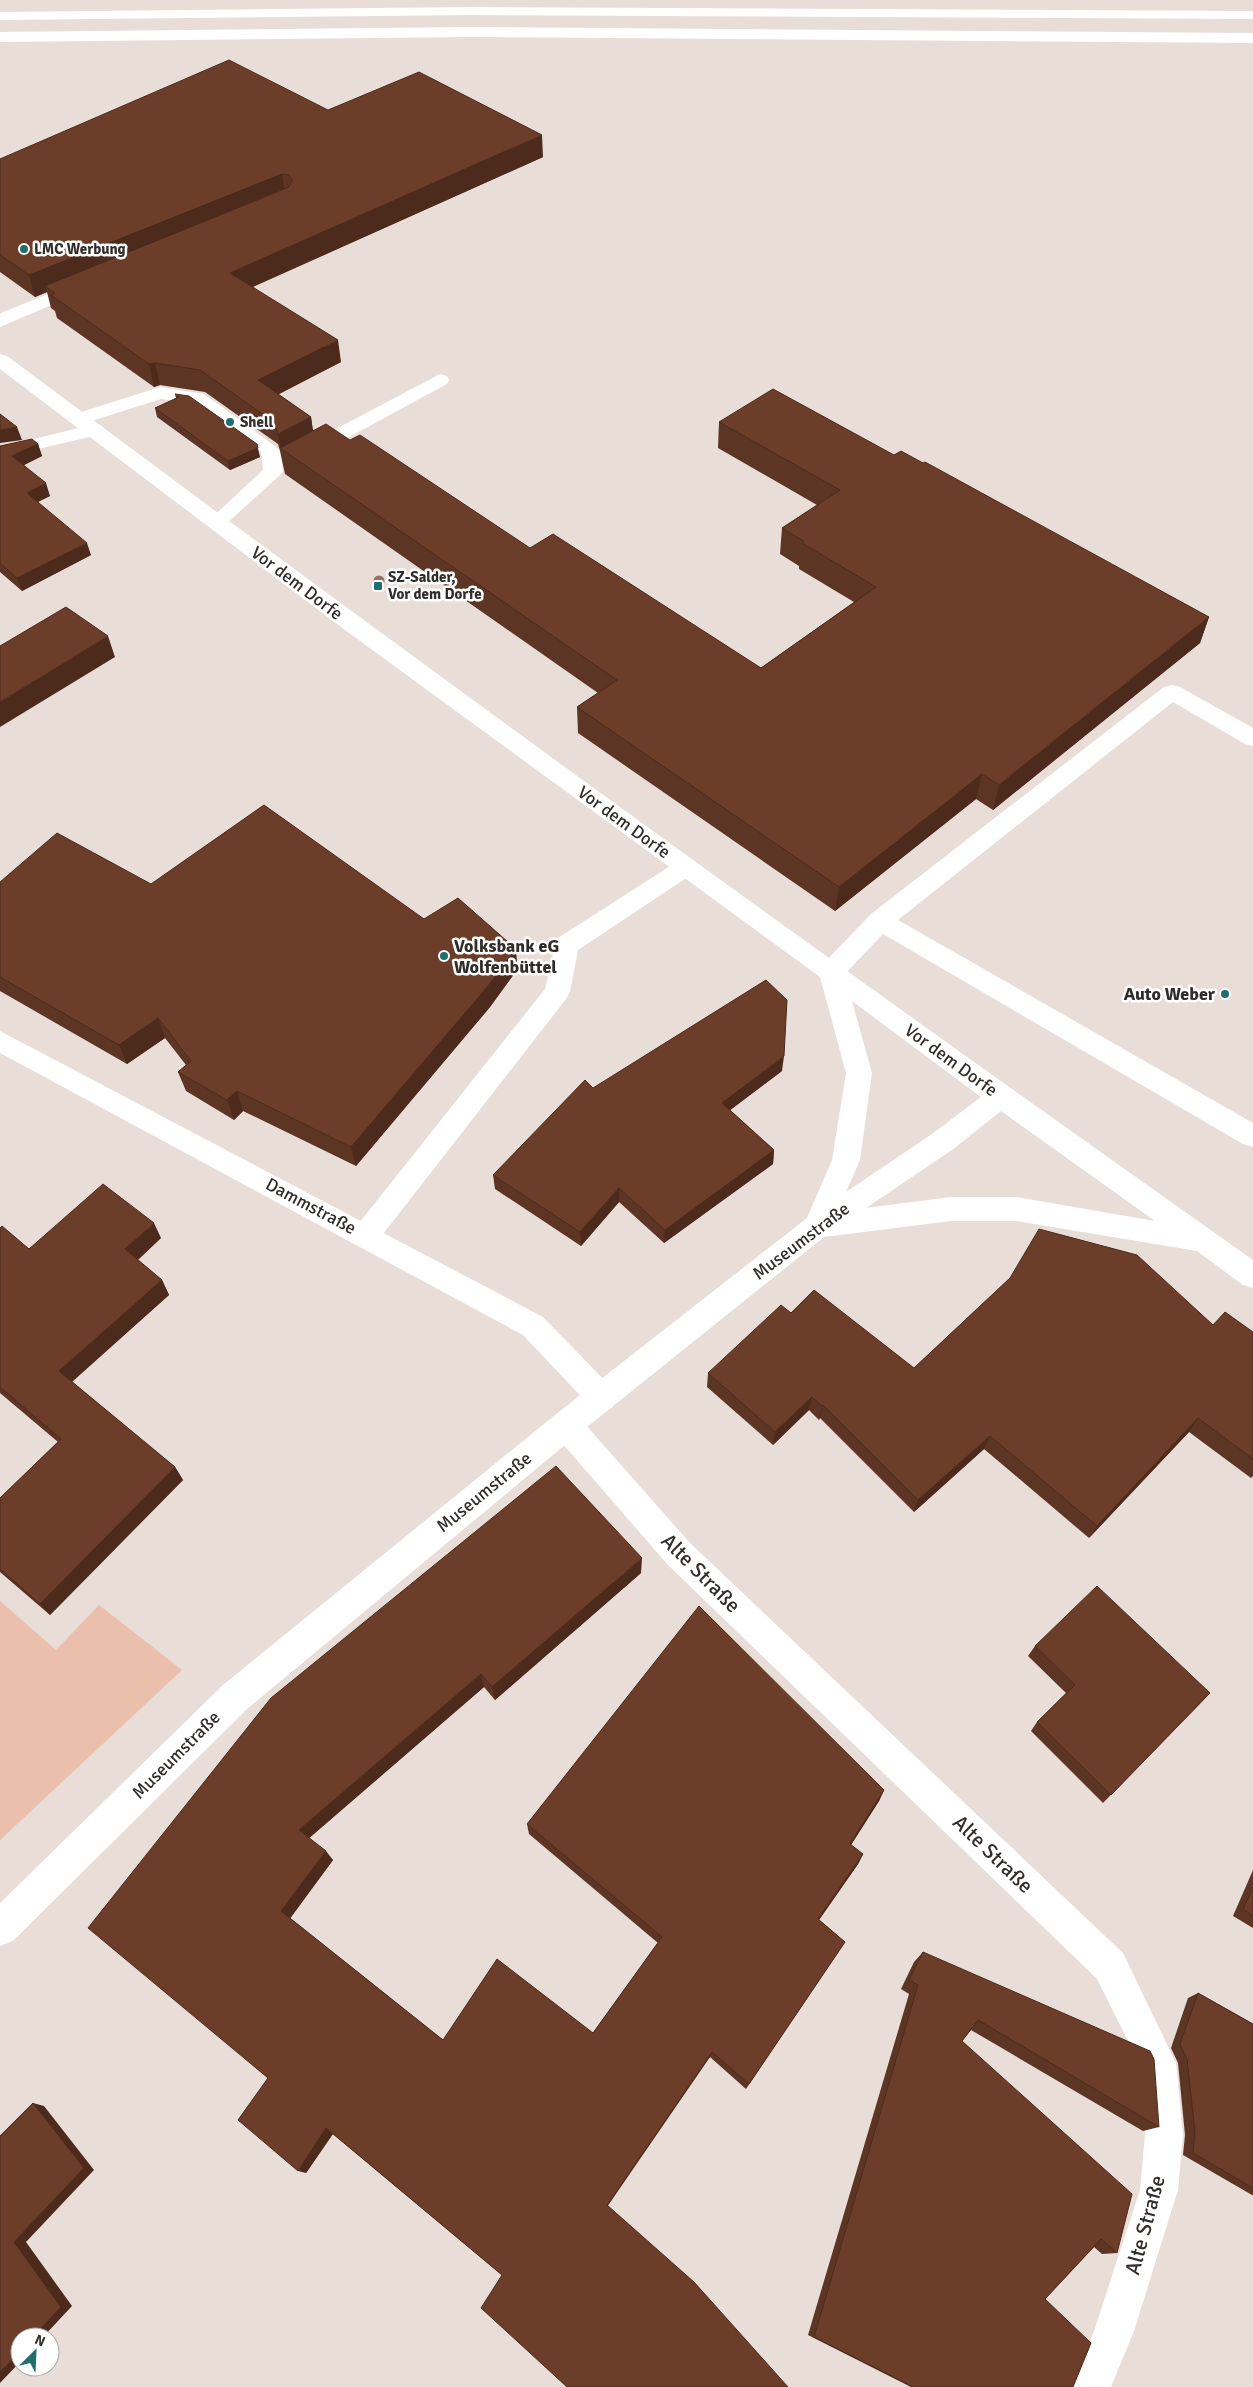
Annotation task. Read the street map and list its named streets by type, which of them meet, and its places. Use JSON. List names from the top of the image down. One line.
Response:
{"streets":{"main road":["Vor dem Dorfe","Dammstraße","Museumstraße","Alte Straße"]},"crossings":[["Vor dem Dorfe","Museumstraße"],["Dammstraße","Museumstraße"],["Museumstraße","Alte Straße"]],"places":{"other":["LMC Werbung","Shell","Volksbank eG Wolfenbüttel","Auto Weber"],"transit":["SZ-Salder, Vor dem Dorfe"]},"north":"top right"}
